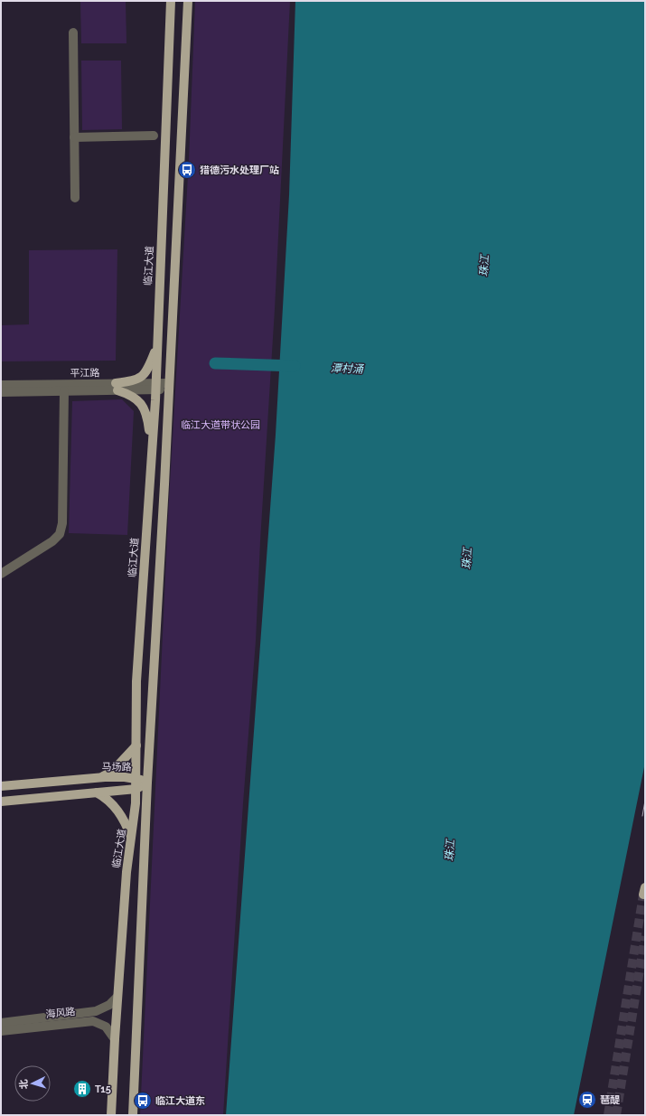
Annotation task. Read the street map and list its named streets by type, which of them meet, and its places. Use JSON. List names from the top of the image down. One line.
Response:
{"streets":{"main road":["临江大道","马场路"],"street":["平江路","海风路"]},"crossings":[["临江大道","平江路"],["临江大道","马场路"],["临江大道","海风路"]],"water":["珠江","潭村涌"],"parks":["临江大道带状公园"],"places":{"bus stop":["猎德污水处理厂站","临江大道东"],"building":["T15"],"station":["琶醍"]},"north":"left"}
